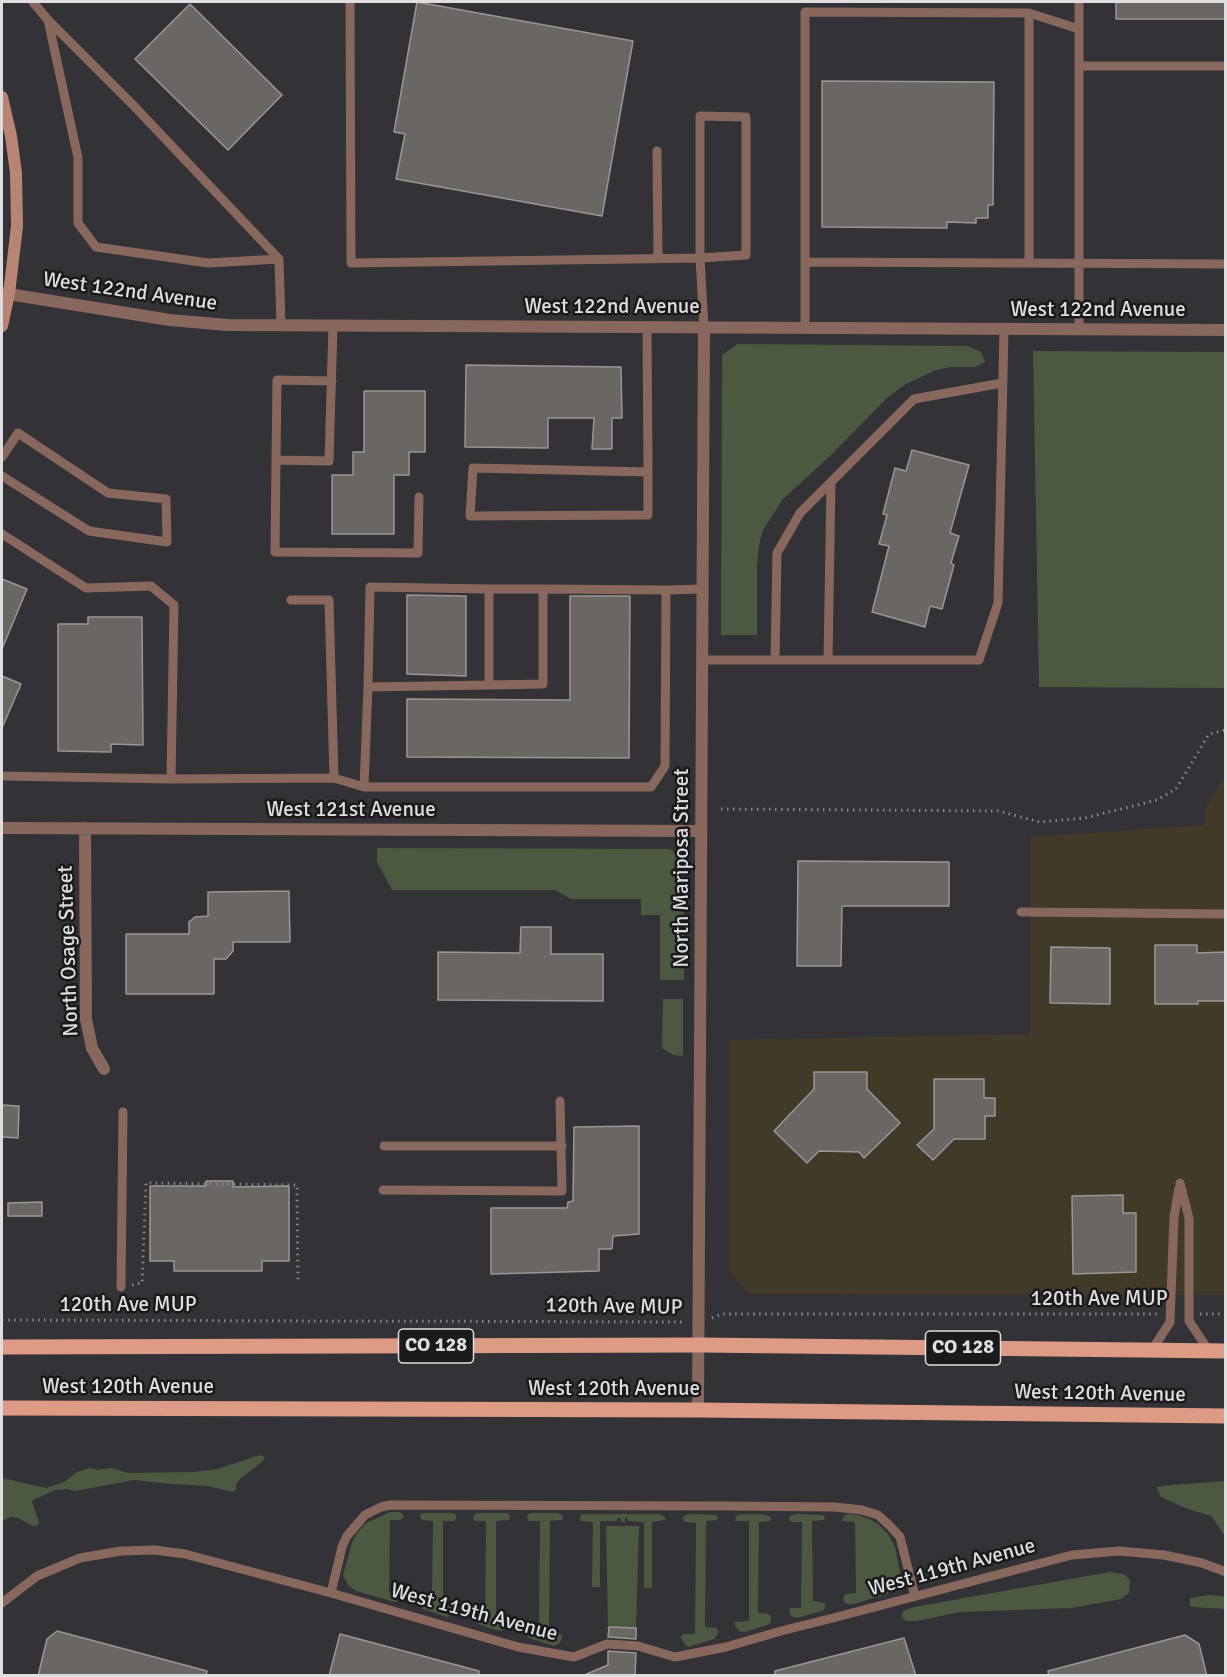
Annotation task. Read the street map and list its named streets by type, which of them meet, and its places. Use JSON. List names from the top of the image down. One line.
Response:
{"streets":{"main road":["CO 128","West 120th Avenue"],"street":["West 122nd Avenue","West 121st Avenue","North Mariposa Street","North Osage Street"],"lane":["West 119th Avenue"],"path":["120th Ave MUP"]},"crossings":[["West 122nd Avenue","North Mariposa Street"],["West 121st Avenue","North Mariposa Street"],["West 121st Avenue","North Osage Street"],["North Mariposa Street","120th Ave MUP"],["North Mariposa Street","West 120th Avenue"]]}
